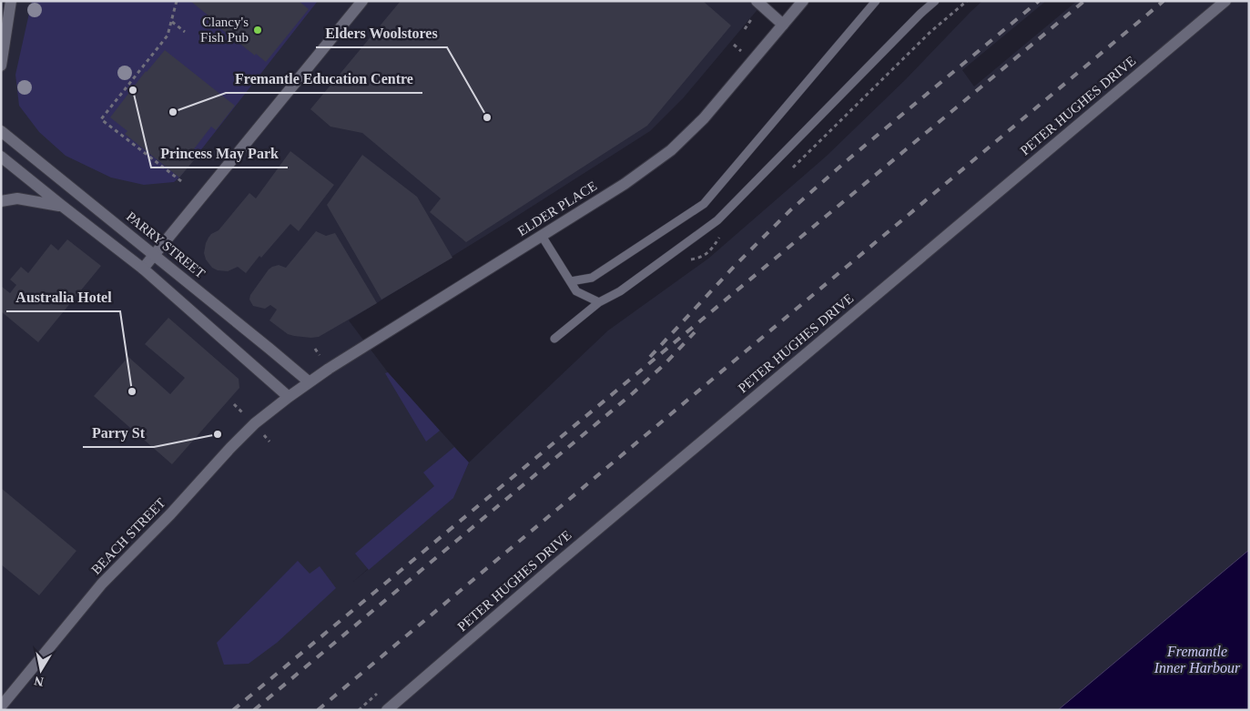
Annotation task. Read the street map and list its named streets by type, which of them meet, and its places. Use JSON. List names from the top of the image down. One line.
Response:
{"streets":{"street":["PETER HUGHES DRIVE","ELDER PLACE","PARRY STREET","BEACH STREET"]},"crossings":[["ELDER PLACE","PARRY STREET"],["ELDER PLACE","BEACH STREET"]],"water":["Fremantle Inner Harbour"],"places":["Clancy's Fish Pub","Princess May Park","Fremantle Education Centre","Elders Woolstores","Australia Hotel","Parry St"],"north":"bottom"}
